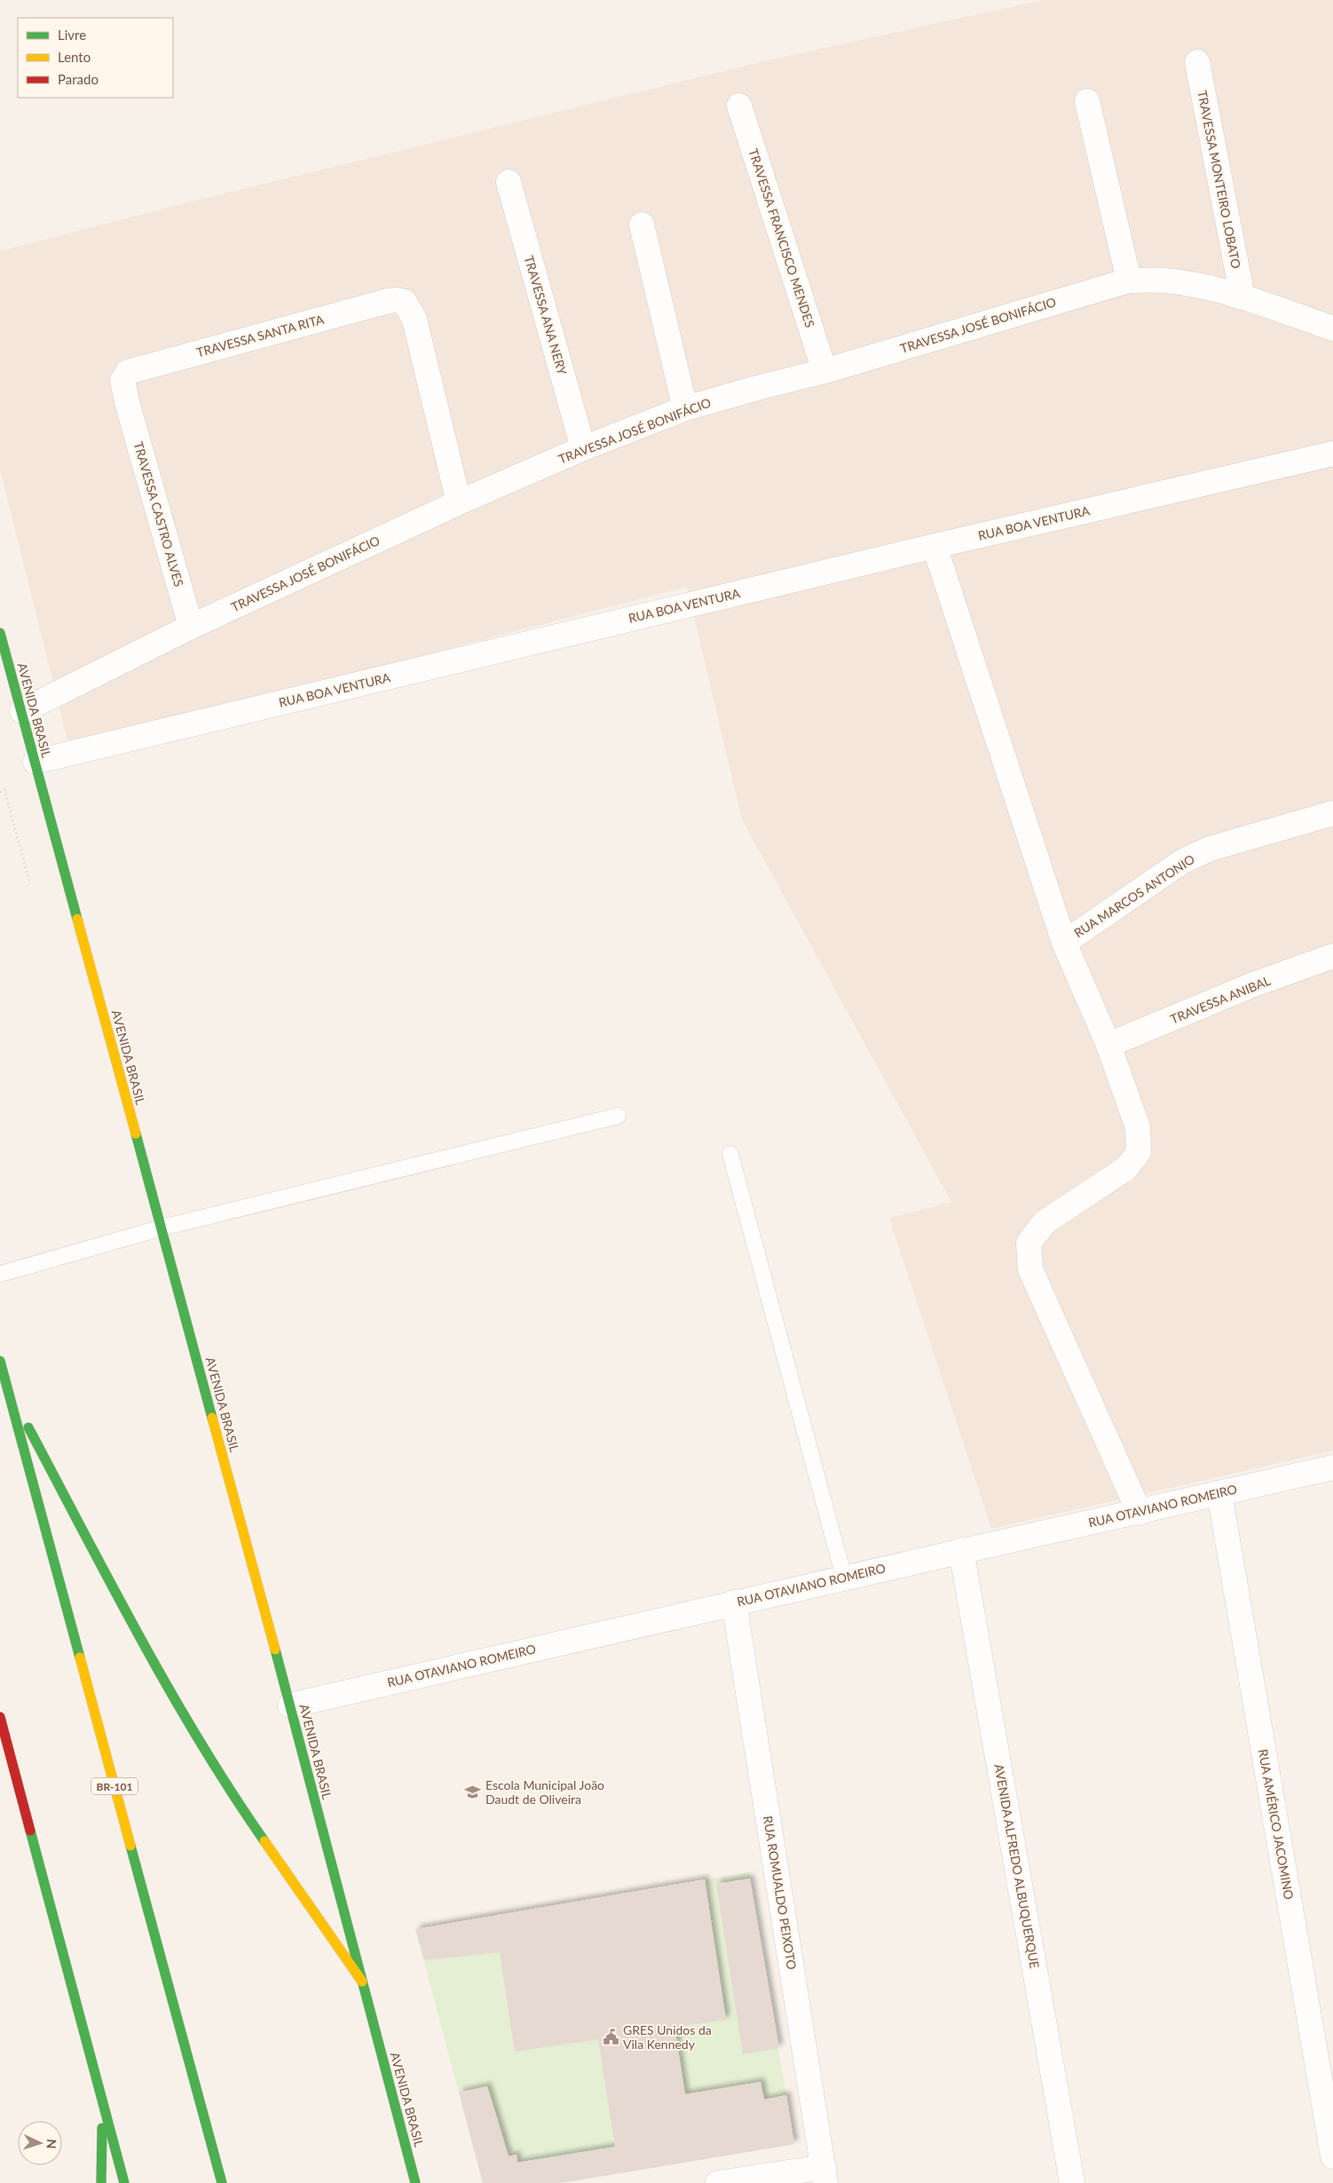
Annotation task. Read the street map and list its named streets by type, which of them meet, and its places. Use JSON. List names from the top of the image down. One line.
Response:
{"streets":{"main road":["AVENIDA BRASIL","BR-101"],"street":["TRAVESSA MONTEIRO LOBATO","TRAVESSA FRANCISCO MENDES","TRAVESSA ANA NERY","TRAVESSA JOSÉ BONIFÁCIO","TRAVESSA SANTA RITA","TRAVESSA CASTRO ALVES","RUA BOA VENTURA","RUA MARCOS ANTONIO","TRAVESSA ANIBAL","RUA OTAVIANO ROMEIRO","RUA AMÉRICO JACOMINO","AVENIDA ALFREDO ALBUQUERQUE","RUA ROMUALDO PEIXOTO"]},"crossings":[["TRAVESSA MONTEIRO LOBATO","TRAVESSA JOSÉ BONIFÁCIO"],["TRAVESSA FRANCISCO MENDES","TRAVESSA JOSÉ BONIFÁCIO"],["TRAVESSA ANA NERY","TRAVESSA JOSÉ BONIFÁCIO"],["TRAVESSA JOSÉ BONIFÁCIO","TRAVESSA SANTA RITA"],["TRAVESSA JOSÉ BONIFÁCIO","TRAVESSA CASTRO ALVES"],["TRAVESSA JOSÉ BONIFÁCIO","AVENIDA BRASIL"],["TRAVESSA SANTA RITA","TRAVESSA CASTRO ALVES"],["RUA BOA VENTURA","AVENIDA BRASIL"],["AVENIDA BRASIL","RUA OTAVIANO ROMEIRO"],["RUA OTAVIANO ROMEIRO","RUA AMÉRICO JACOMINO"],["RUA OTAVIANO ROMEIRO","AVENIDA ALFREDO ALBUQUERQUE"],["RUA OTAVIANO ROMEIRO","RUA ROMUALDO PEIXOTO"]],"places":{"school or university":["Escola Municipal João Daudt de Oliveira"],"public building":["GRES Unidos da Vila Kennedy"]},"legend":["Livre","Lento","Parado"],"north":"right"}
